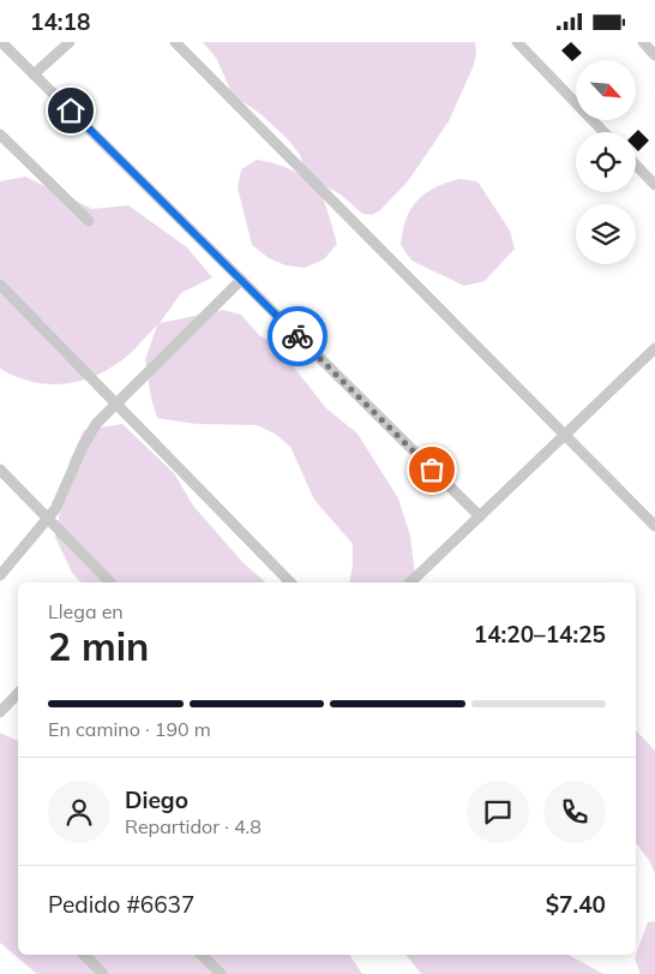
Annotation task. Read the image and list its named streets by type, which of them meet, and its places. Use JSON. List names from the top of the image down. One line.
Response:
{"north":"bottom right","page":{"status":"14:18","heading":["2 min","Llega en","14:20–14:25"],"panel":["Diego","Repartidor · 4.8","Pedido #6637","$7.40"],"bar":"En camino · 190 m"}}
